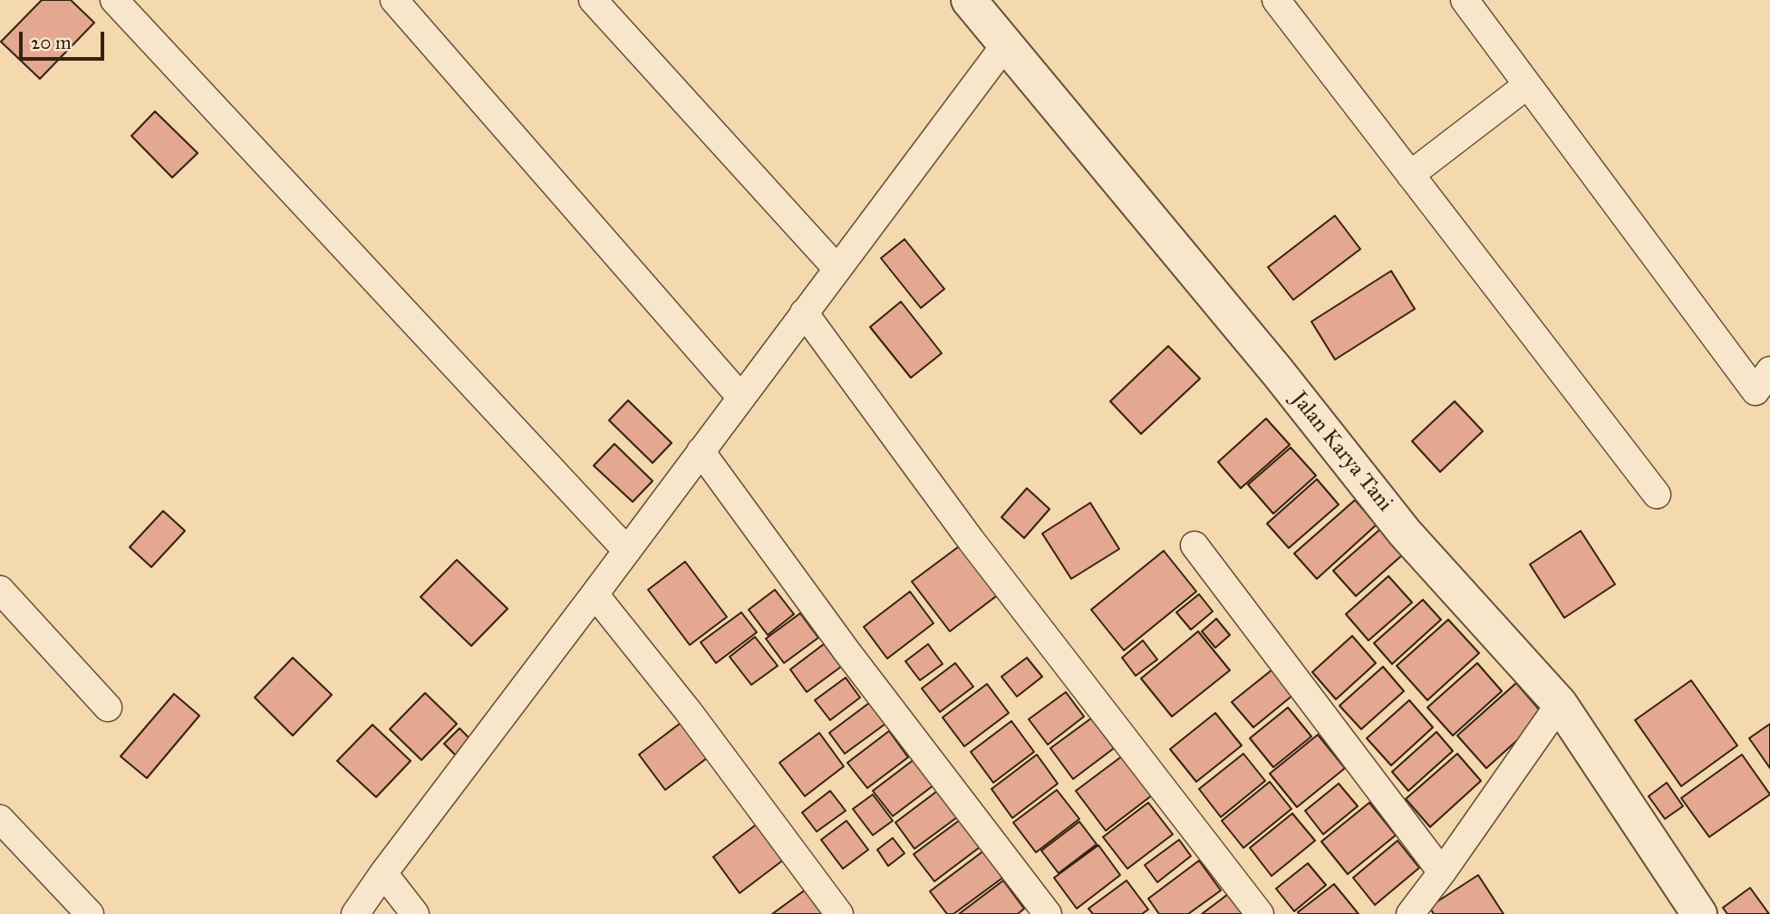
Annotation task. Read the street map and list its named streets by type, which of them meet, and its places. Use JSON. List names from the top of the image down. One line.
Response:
{"streets":{"street":["Jalan Karya Tani"]},"scale_bar":"20 m"}
